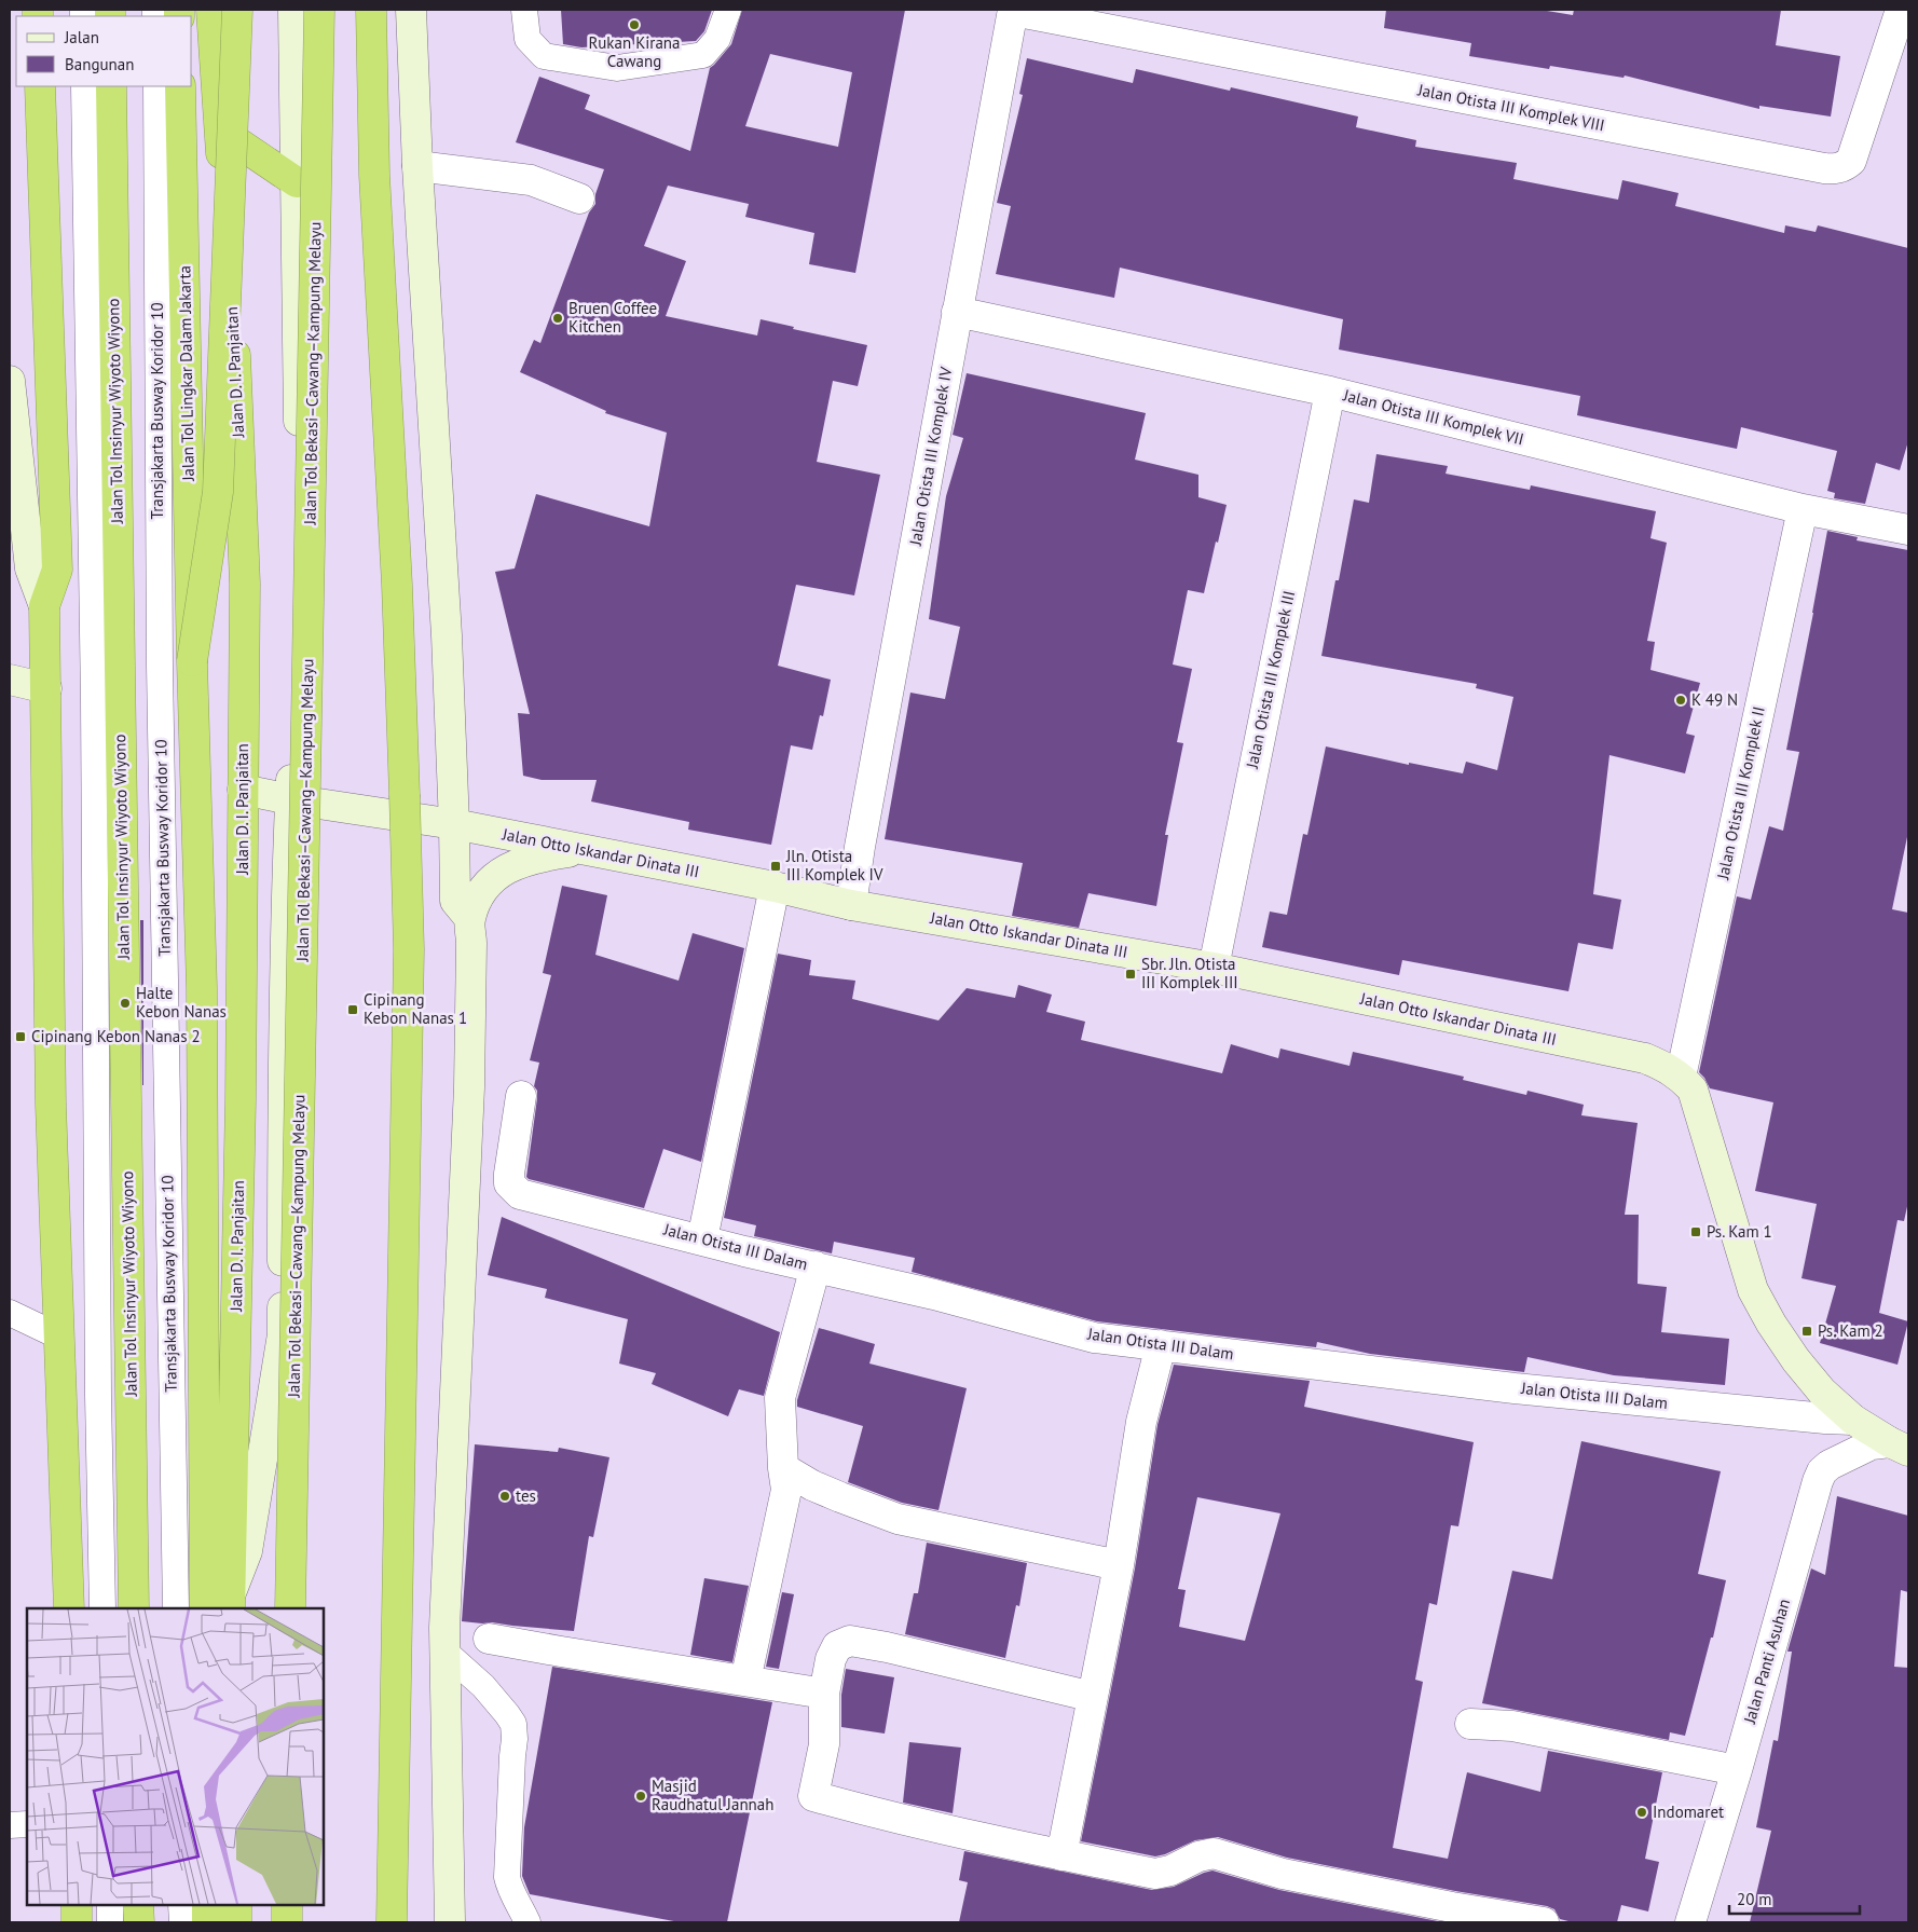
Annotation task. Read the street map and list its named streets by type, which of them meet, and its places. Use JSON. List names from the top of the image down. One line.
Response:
{"streets":{"highway":["Jalan D. I. Panjaitan","Jalan Tol Lingkar Dalam Jakarta","Jalan Tol Bekasi–Cawang–Kampung Melayu","Jalan Tol Insinyur Wiyoto Wiyono"],"street":["Jalan Otista III Komplek VIII","Jalan Otista III Komplek VII","Jalan Otista III Komplek IV","Jalan Otista III Komplek III","Jalan Otista III Komplek II","Jalan Otto Iskandar Dinata III","Jalan Otista III Dalam","Jalan Panti Asuhan"],"lane":["Transjakarta Busway Koridor 10"]},"crossings":[["Jalan Otista III Komplek VIII","Jalan Otista III Komplek IV"],["Jalan D. I. Panjaitan","Jalan Otto Iskandar Dinata III"],["Jalan Otista III Komplek VII","Jalan Otista III Komplek IV"],["Jalan Otista III Komplek VII","Jalan Otista III Komplek III"],["Jalan Otista III Komplek VII","Jalan Otista III Komplek II"],["Jalan Otista III Komplek IV","Jalan Otto Iskandar Dinata III"],["Jalan Otista III Komplek III","Jalan Otto Iskandar Dinata III"],["Jalan Otista III Komplek II","Jalan Otto Iskandar Dinata III"],["Jalan Otto Iskandar Dinata III","Jalan Otista III Dalam"],["Jalan Otto Iskandar Dinata III","Jalan Panti Asuhan"]],"places":{"other":["Rukan Kirana Cawang","Bruen Coffee Kitchen","K 49 N","Halte Kebon Nanas","tes","Masjid Raudhatul Jannah","Indomaret"],"transit":["Jln. Otista III Komplek IV","Sbr. Jln. Otista III Komplek III","Cipinang Kebon Nanas 1","Cipinang Kebon Nanas 2","Ps. Kam 1","Ps. Kam 2"]},"legend":["Jalan","Bangunan"],"scale_bar":"20 m"}
